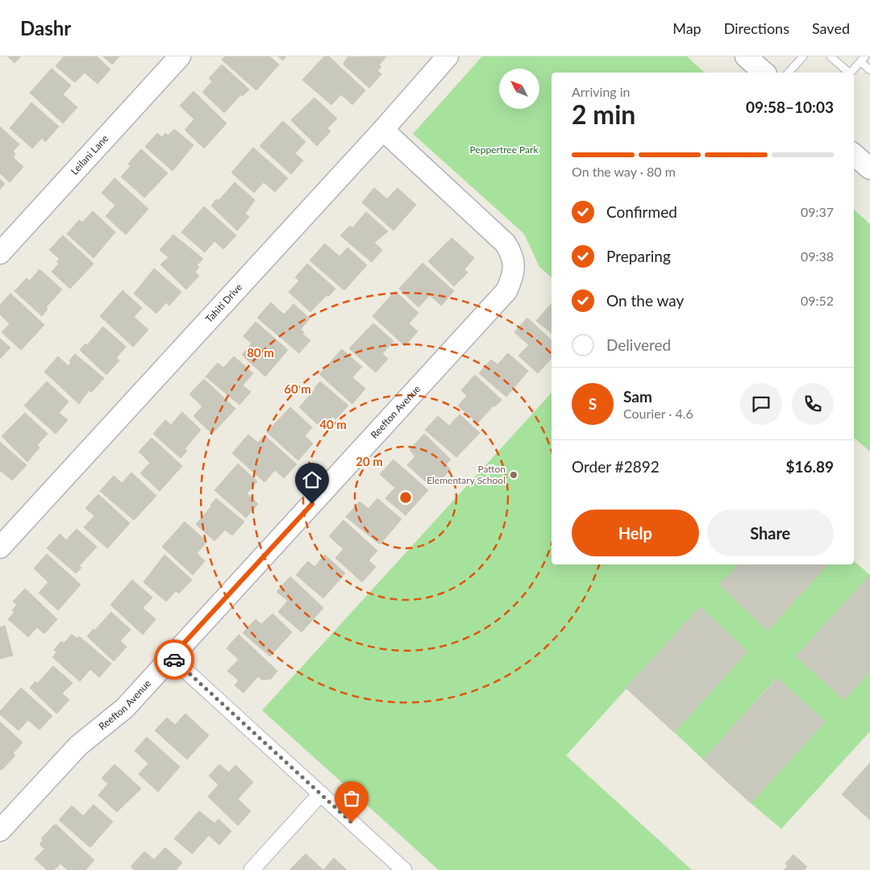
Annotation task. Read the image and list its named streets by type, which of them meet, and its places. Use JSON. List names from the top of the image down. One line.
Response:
{"streets":{"street":["Leilani Lane","Tahiti Drive","Reefton Avenue"]},"crossings":[["Tahiti Drive","Reefton Avenue"]],"parks":["Peppertree Park"],"places":["Patton Elementary School"],"north":"top left","page":{"header":"Dashr","nav":["Map","Directions","Saved"],"heading":["2 min","Arriving in","09:58–10:03"],"panel":["Sam","Courier · 4.6","Order #2892","$16.89"],"bar":"On the way · 80 m","list":[["Confirmed","09:37"],["Preparing","09:38"],["On the way","09:52"],"Delivered"],"round":"S","buttons":["Help","Share"]},"rings":["80 m","60 m","40 m","20 m"]}
